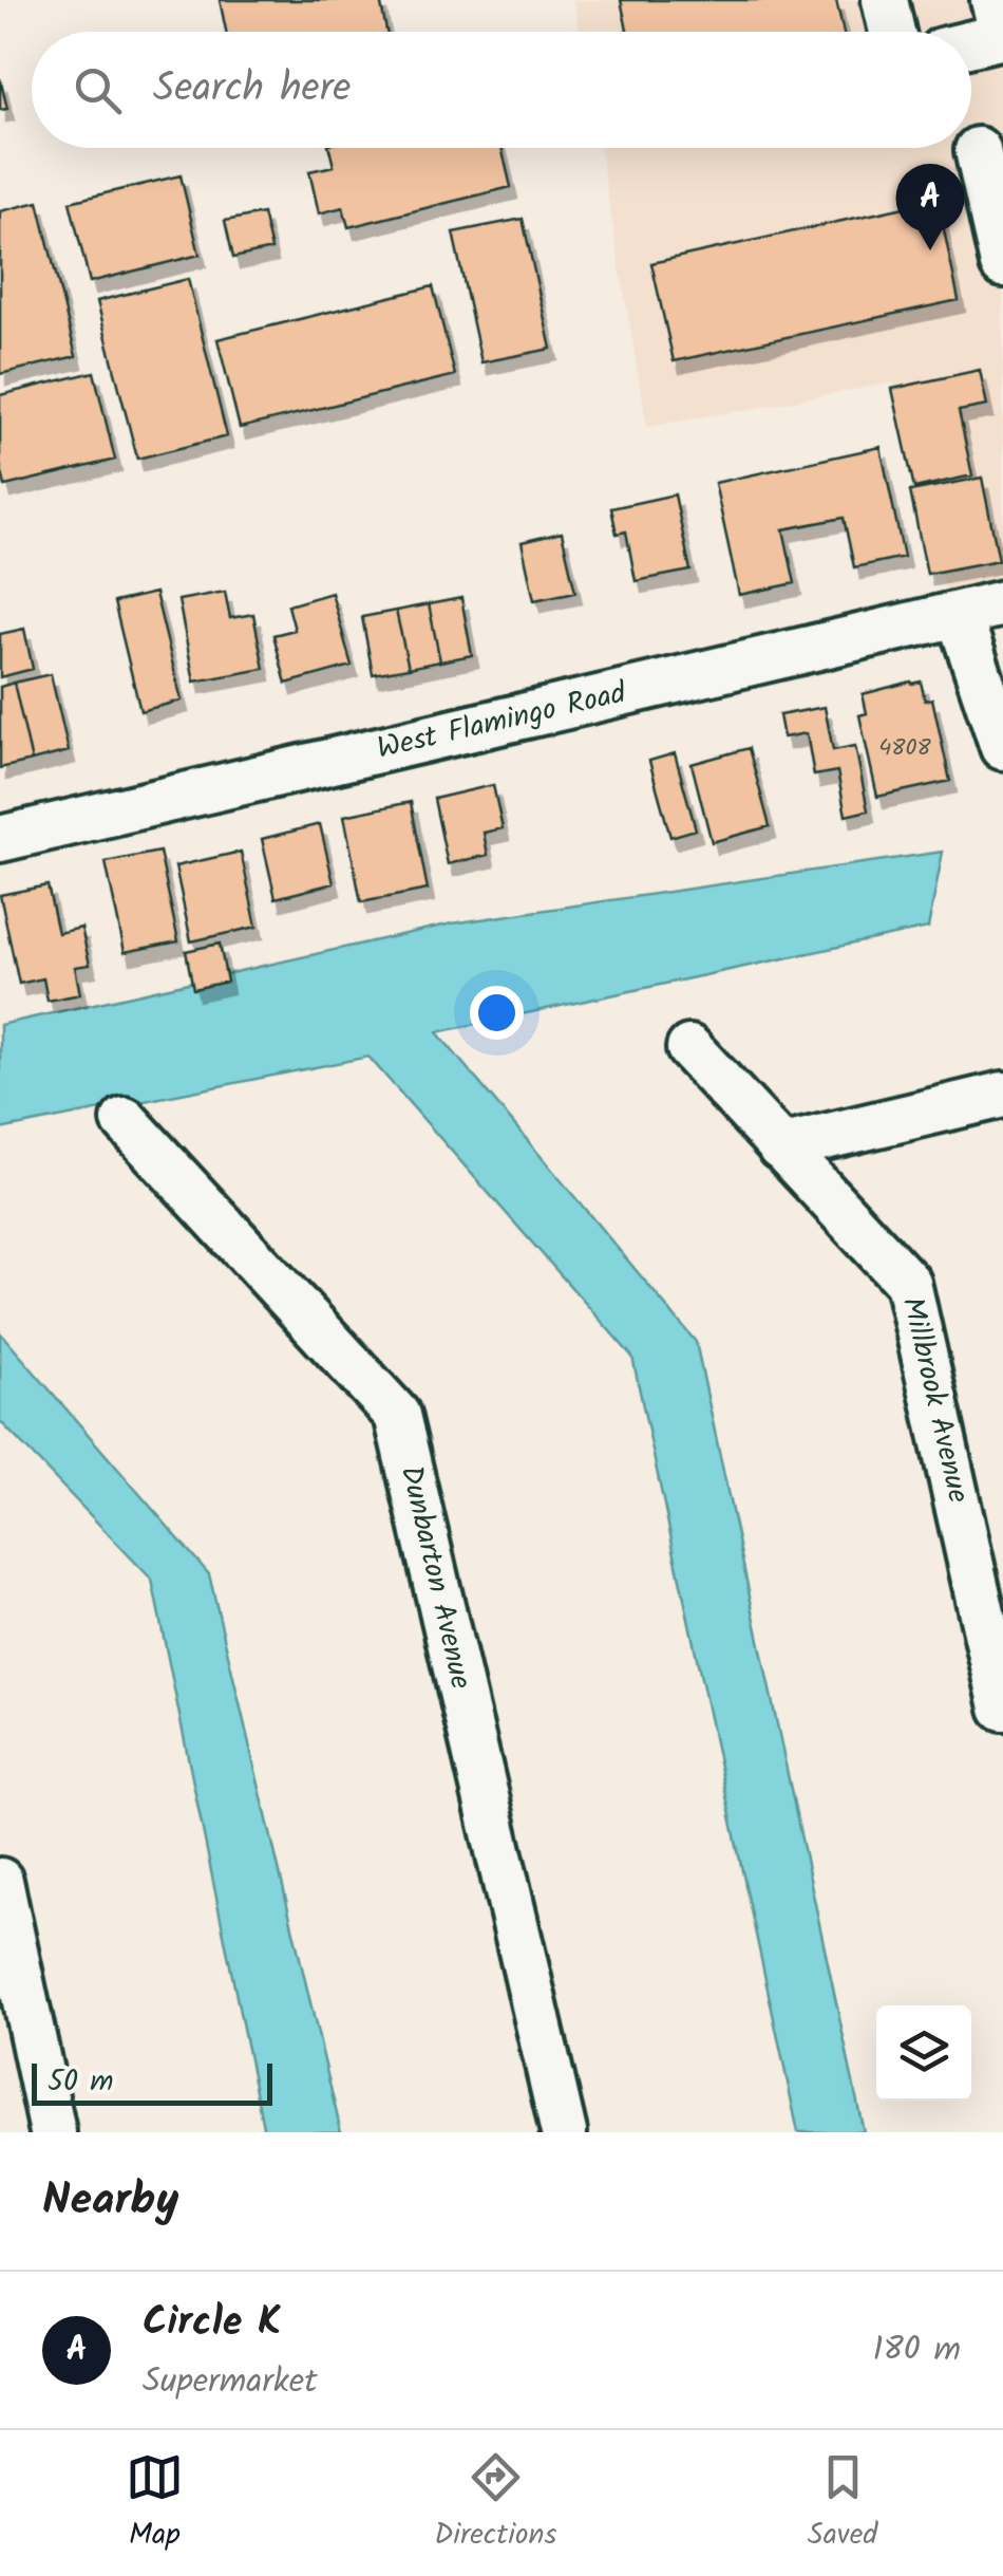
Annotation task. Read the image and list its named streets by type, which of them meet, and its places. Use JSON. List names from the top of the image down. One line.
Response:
{"streets":{"street":["West Flamingo Road","Millbrook Avenue","Dunbarton Avenue"]},"house_numbers":["4808"],"scale_bar":"50 m","page":{"search":"Search here","pins":"A","scale":"50 m","heading":"Nearby","list":[{"mark":"A","name":"Circle K","note":"Supermarket","value":"180 m"}],"nav":["Map","Directions","Saved"]}}
